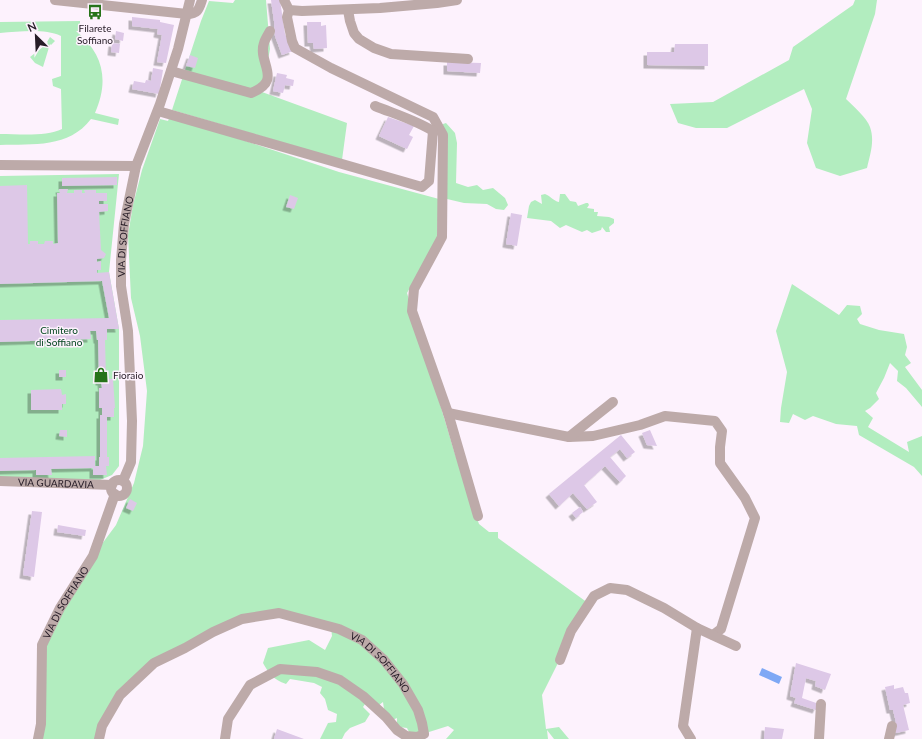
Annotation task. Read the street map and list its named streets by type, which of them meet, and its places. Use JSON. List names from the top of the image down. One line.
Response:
{"streets":{"street":["VIA DI SOFFIANO","VIA GUARDAVIA"]},"crossings":[["VIA DI SOFFIANO","VIA GUARDAVIA"]],"parks":["Cimitero di Soffiano"],"places":{"bus stop":["Filarete Soffiano"],"shop":["Fioraio"]},"north":"top left"}
